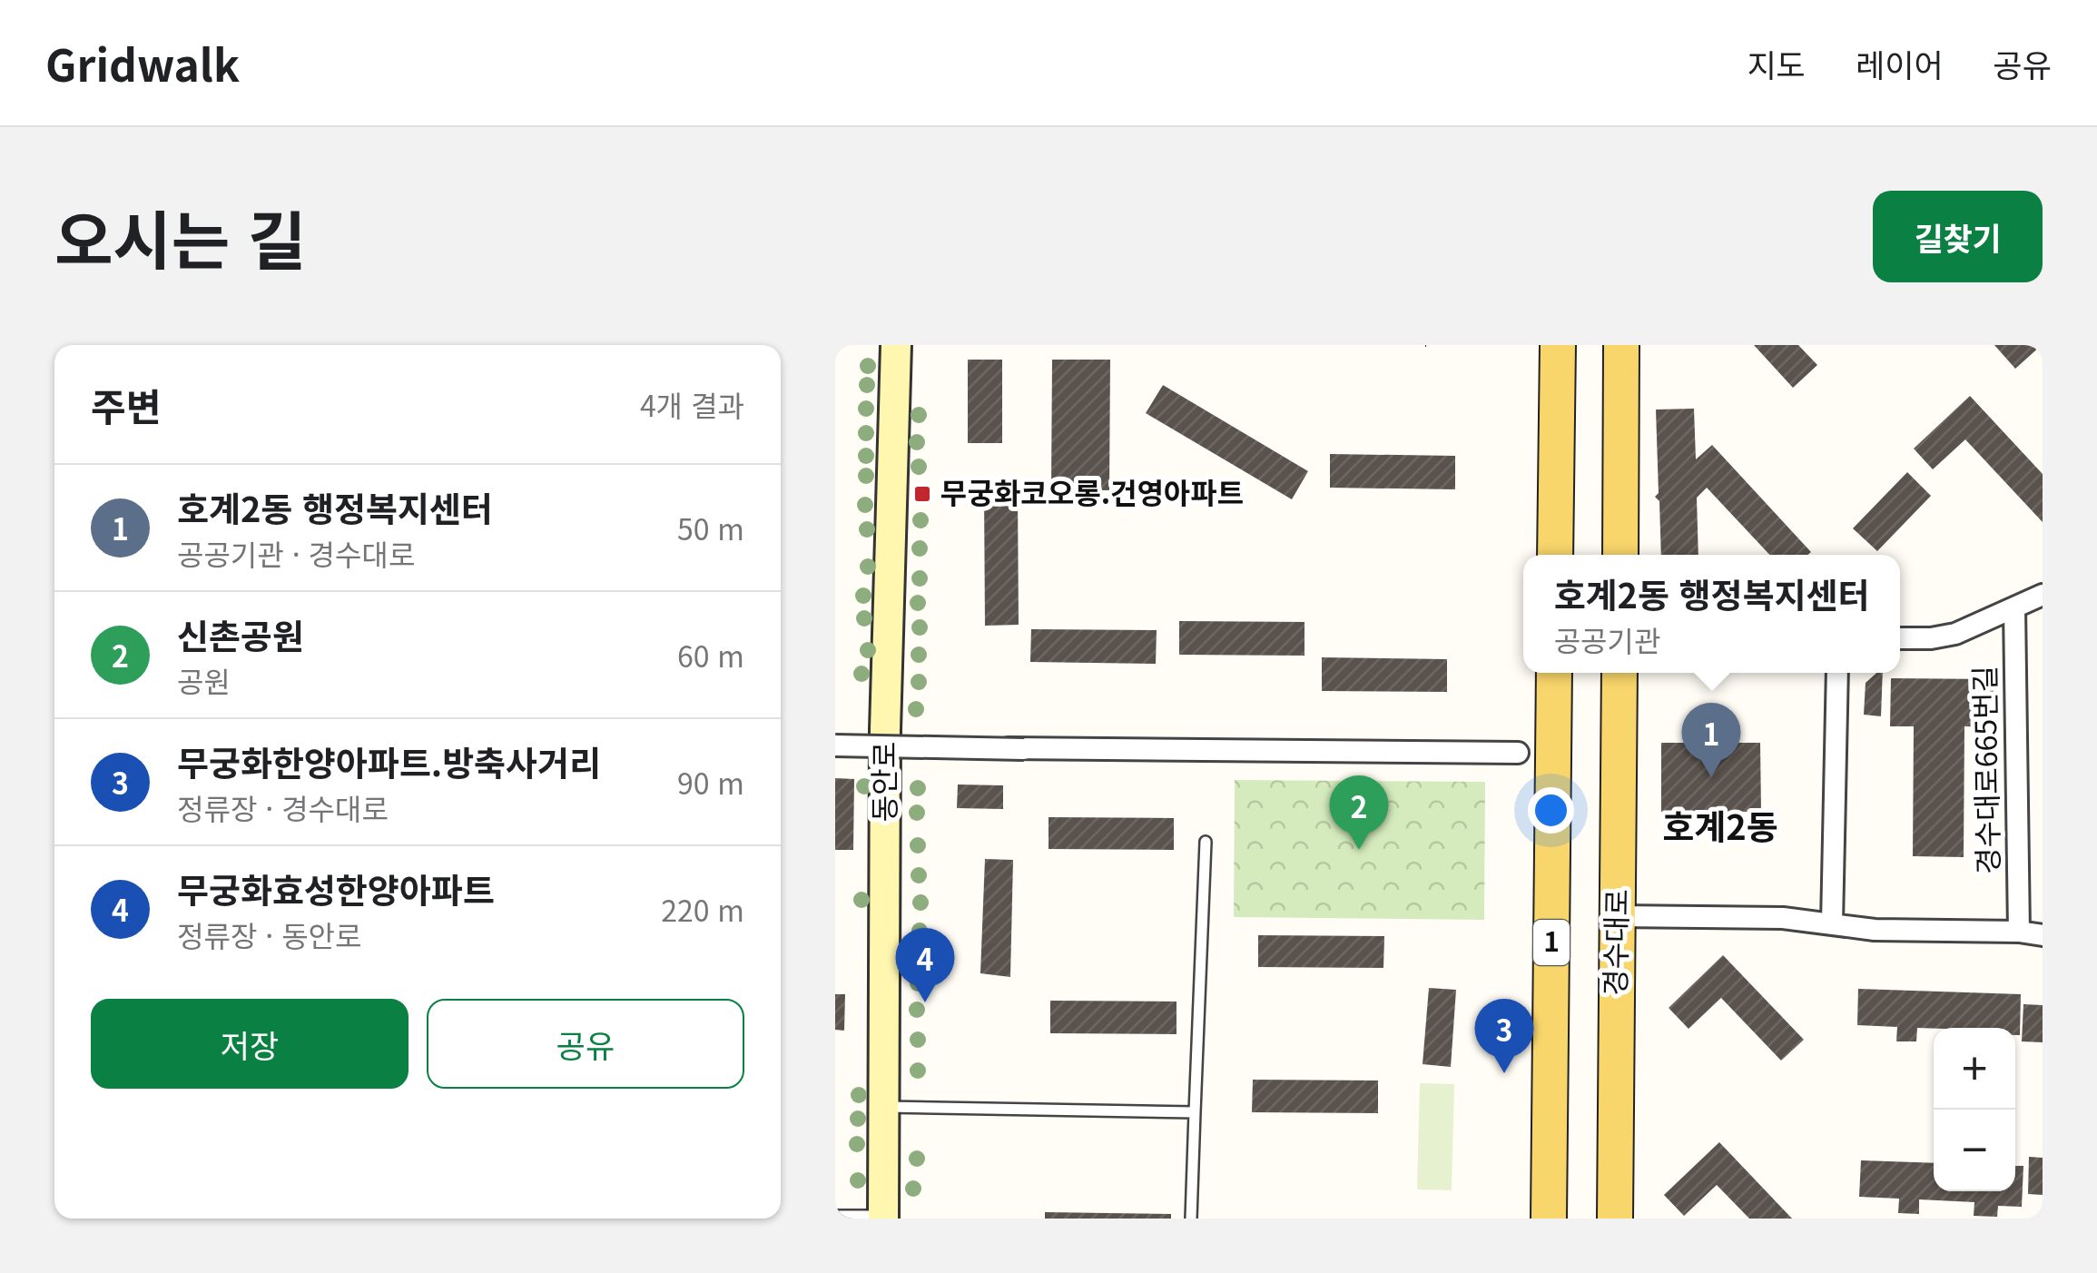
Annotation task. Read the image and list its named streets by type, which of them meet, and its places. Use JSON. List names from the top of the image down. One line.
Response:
{"streets":{"main road":["1","경수대로"],"street":["경수대로665번길","동안로"]},"districts":["호계2동"],"places":{"transit":["무궁화코오롱.건영아파트"]},"page":{"header":"Gridwalk","nav":["지도","레이어","공유"],"title":"오시는 길","buttons":["길찾기",["저장","공유"]],"heading":["주변","4개 결과"],"list":[{"mark":"1","name":"호계2동 행정복지센터","note":"공공기관 · 경수대로","value":"50 m"},{"mark":"2","name":"신촌공원","note":"공원","value":"60 m"},{"mark":"3","name":"무궁화한양아파트.방축사거리","note":"정류장 · 경수대로","value":"90 m"},{"mark":"4","name":"무궁화효성한양아파트","note":"정류장 · 동안로","value":"220 m"}],"popup":["호계2동 행정복지센터","공공기관"],"pins":["1","2","4","3"],"map_buttons":["+","−"]}}
